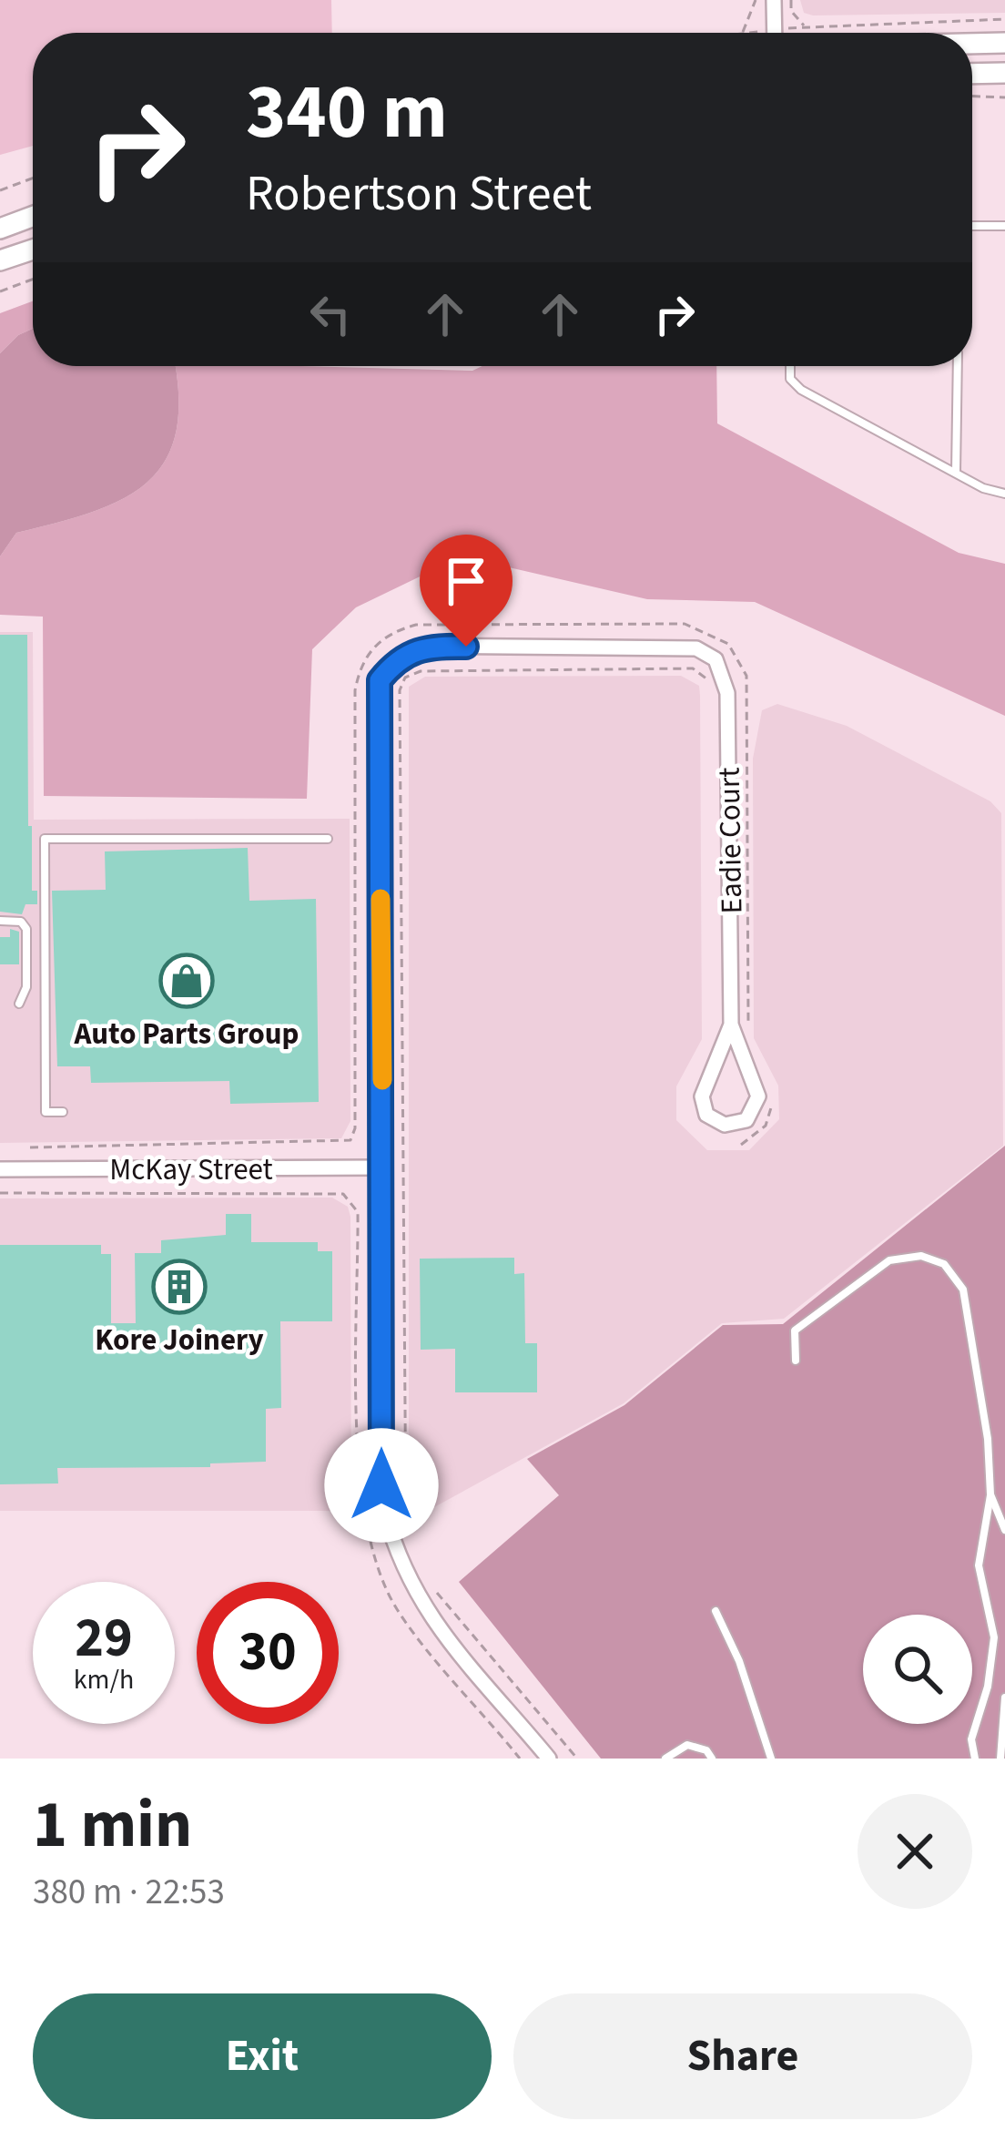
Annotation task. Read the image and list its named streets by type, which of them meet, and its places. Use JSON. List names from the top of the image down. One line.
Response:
{"streets":{"street":["Eadie Court","McKay Street"]},"crossings":[["Eadie Court","McKay Street"]],"places":{"shop":["Auto Parts Group"],"building":["Kore Joinery"]},"page":{"turn":["340 m","Robertson Street"],"speed":"29 km/h","limit":"30","heading":["1 min","380 m · 22:53"],"buttons":["Exit","Share"]}}
